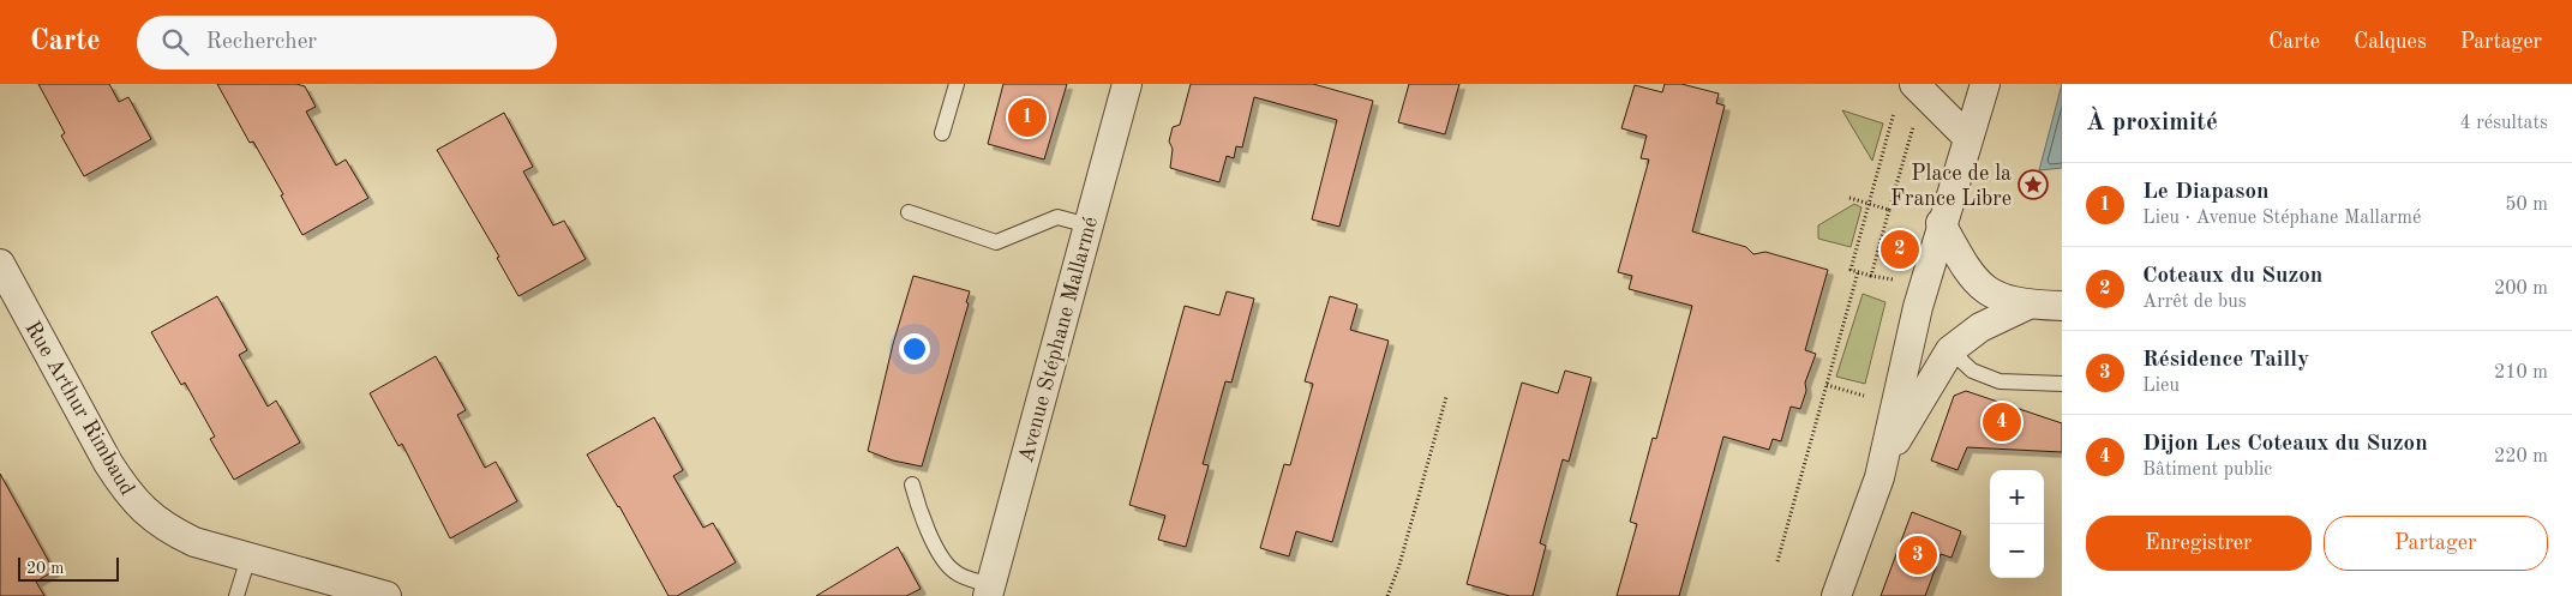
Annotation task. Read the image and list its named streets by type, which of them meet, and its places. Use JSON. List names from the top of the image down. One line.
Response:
{"streets":{"street":["Avenue Stéphane Mallarmé","Rue Arthur Rimbaud"]},"places":{"place":["Place de la France Libre"]},"scale_bar":"20 m","page":{"header":"Carte","search":"Rechercher","nav":["Carte","Calques","Partager"],"heading":["À proximité","4 résultats"],"pins":["1","2","4","3"],"list":[{"mark":"1","name":"Le Diapason","note":"Lieu · Avenue Stéphane Mallarmé","value":"50 m"},{"mark":"2","name":"Coteaux du Suzon","note":"Arrêt de bus","value":"200 m"},{"mark":"3","name":"Résidence Tailly","note":"Lieu","value":"210 m"},{"mark":"4","name":"Dijon Les Coteaux du Suzon","note":"Bâtiment public","value":"220 m"}],"map_buttons":["+","−"],"buttons":["Enregistrer","Partager"],"scale":"20 m"}}
